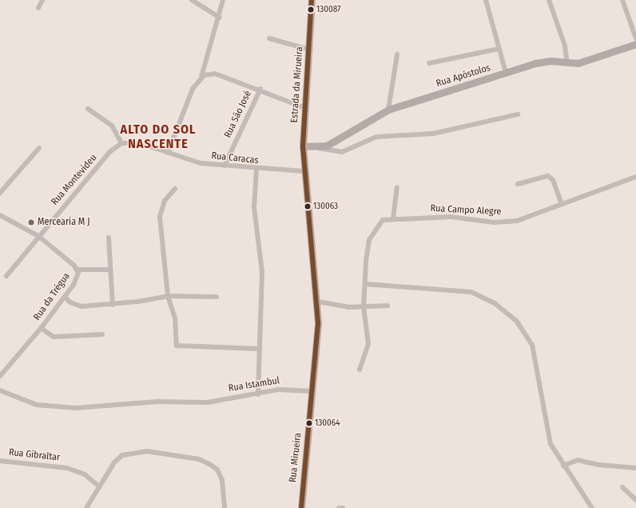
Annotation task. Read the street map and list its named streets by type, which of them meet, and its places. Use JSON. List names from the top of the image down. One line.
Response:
{"streets":{"main road":["Rua Apóstolos","Estrada da Mirueira","Rua Mirueira"],"street":["Rua São José","Rua Caracas","Rua Montevideu","Rua Campo Alegre","Rua da Trégua","Rua Istambul","Rua Gibraltar"]},"crossings":[["Estrada da Mirueira","Rua Caracas"],["Rua São José","Rua Caracas"],["Rua Caracas","Rua Montevideu"],["Rua Montevideu","Rua da Trégua"],["Rua Istambul","Rua Mirueira"]],"districts":["ALTO DO SOL NASCENTE"],"places":["130087","130063","Mercearia M J","130064"]}
